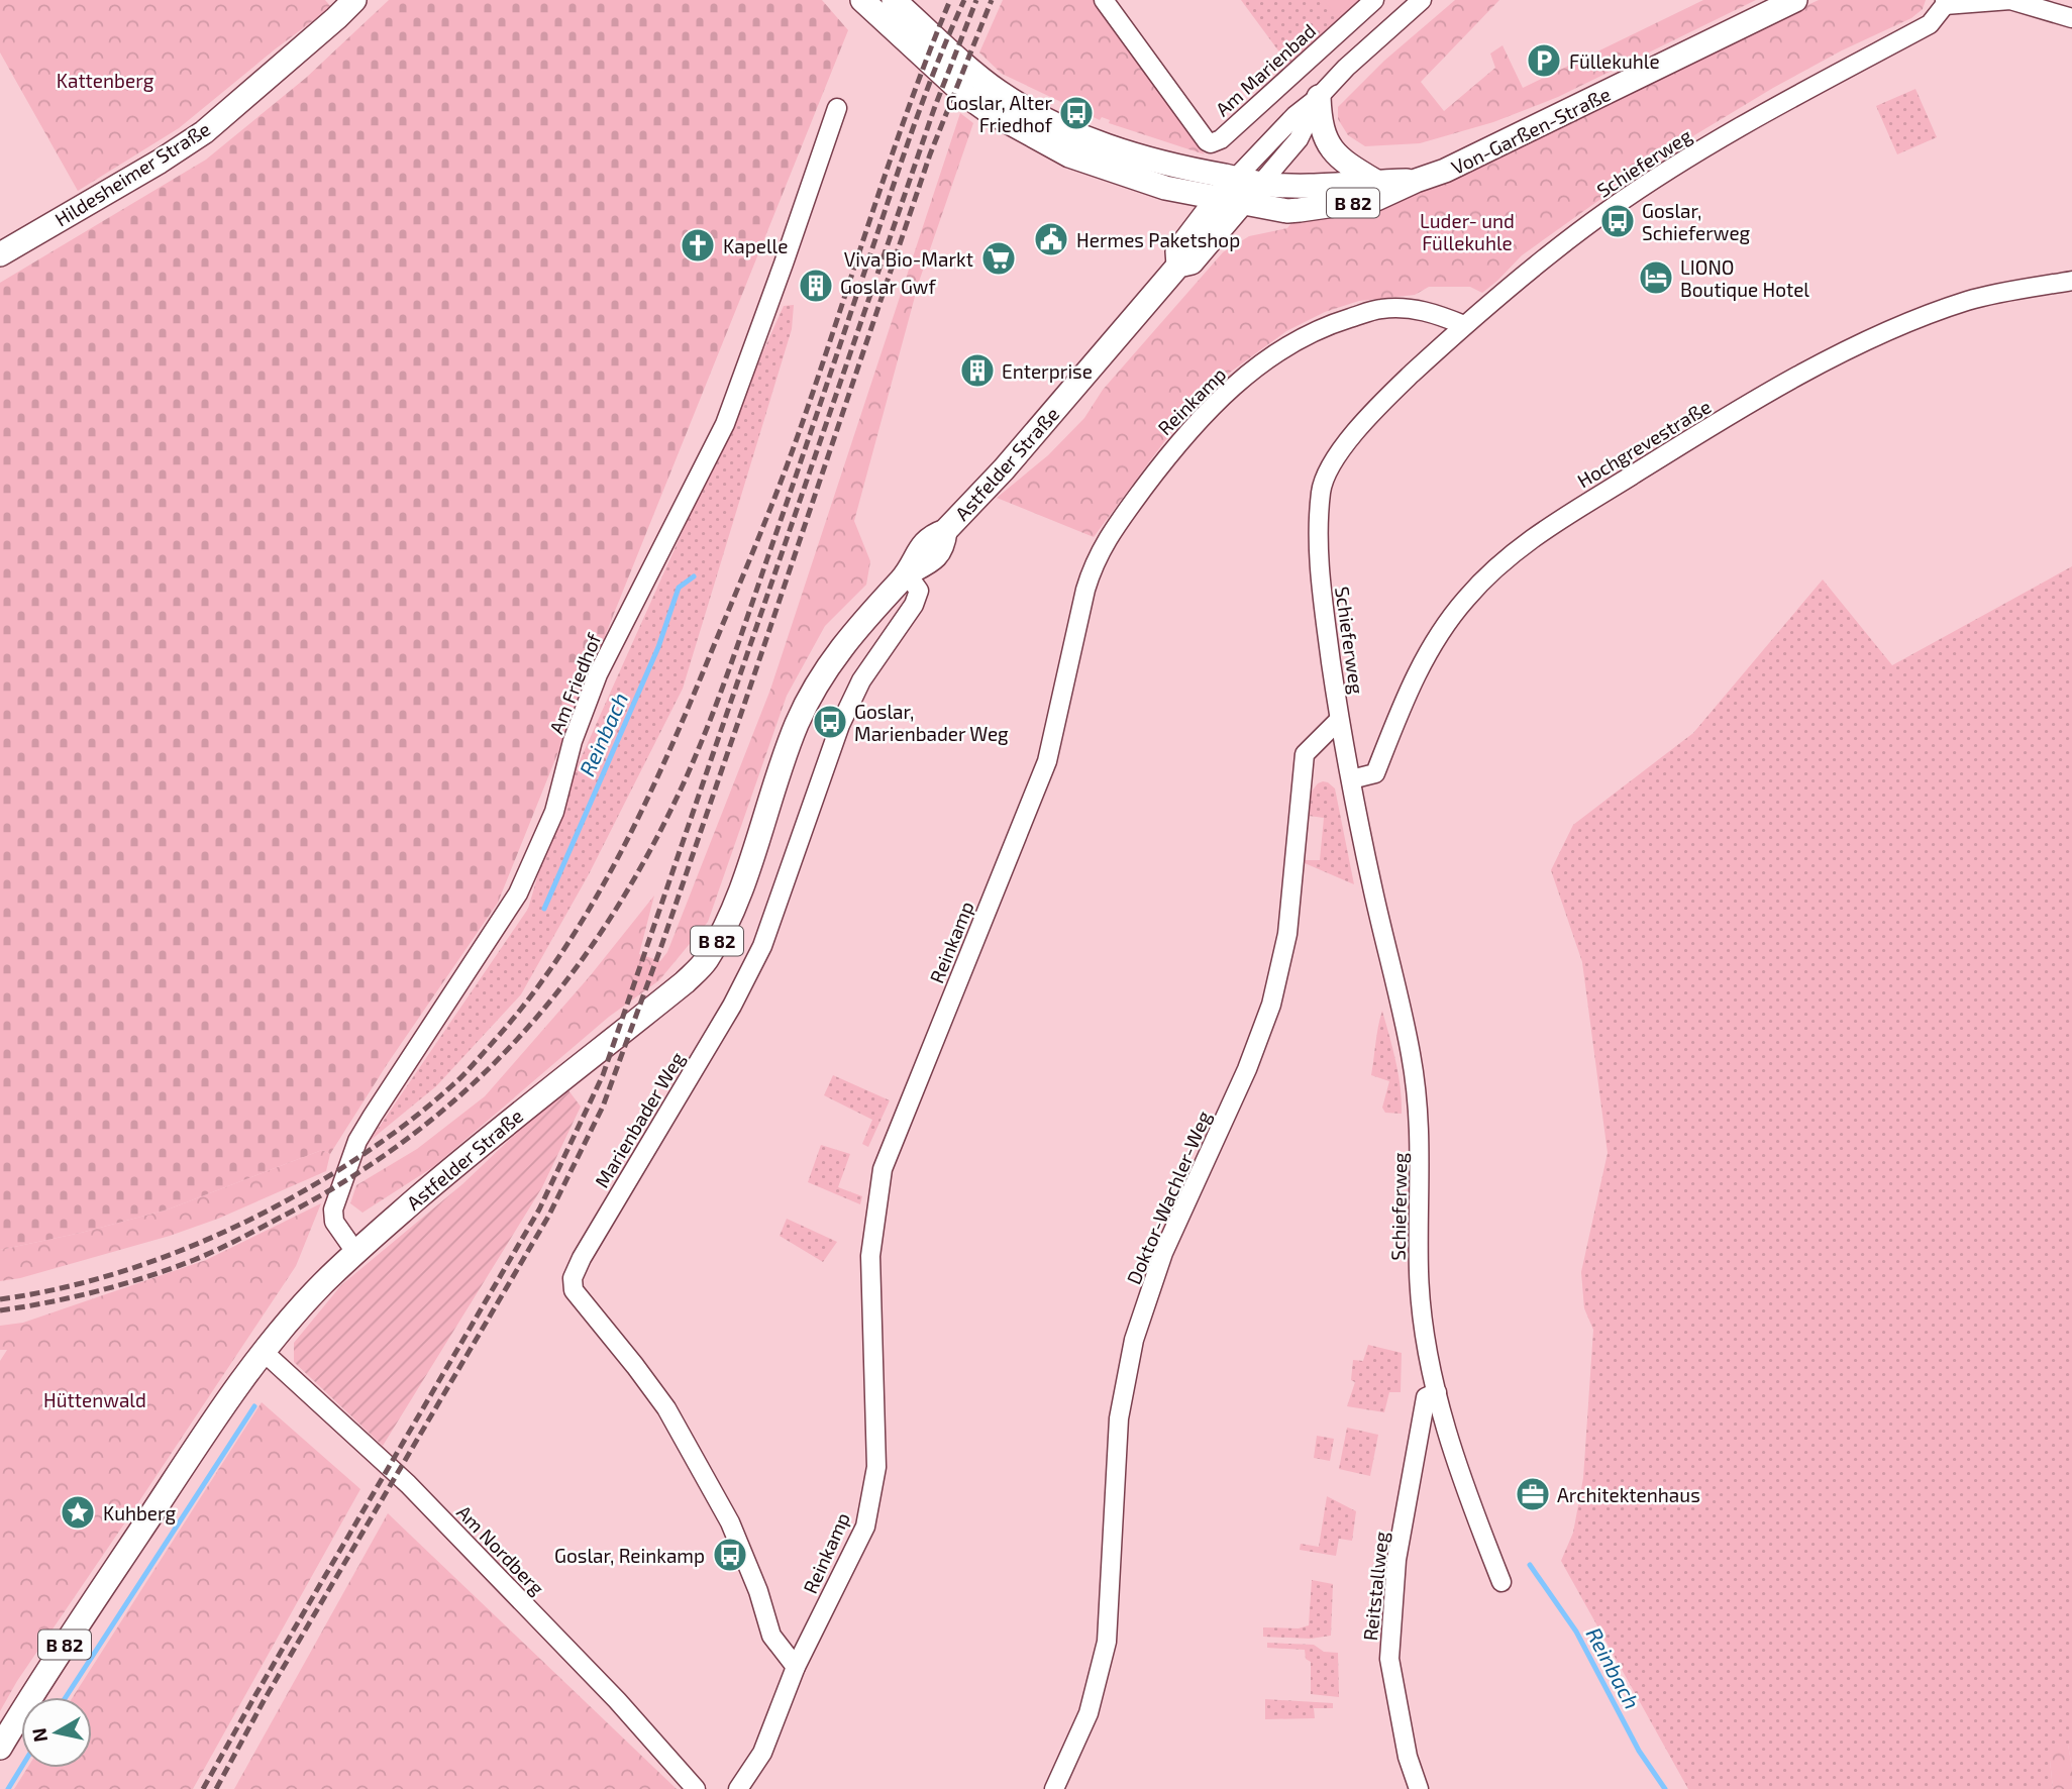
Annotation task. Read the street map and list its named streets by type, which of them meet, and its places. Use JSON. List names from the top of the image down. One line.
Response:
{"streets":{"main road":["Von-Garßen-Straße","Hildesheimer Straße","B 82","Astfelder Straße"],"street":["Am Marienbad","Schieferweg","Reinkamp","Hochgrevestraße","Am Friedhof","Marienbader Weg","Doktor-Wachler-Weg","Am Nordberg","Reitstallweg"]},"crossings":[["Von-Garßen-Straße","B 82"],["Von-Garßen-Straße","Astfelder Straße"],["Schieferweg","Reinkamp"],["Schieferweg","Hochgrevestraße"],["Schieferweg","Doktor-Wachler-Weg"],["Schieferweg","Reitstallweg"],["B 82","Astfelder Straße"],["Reinkamp","Marienbader Weg"],["Astfelder Straße","Am Friedhof"],["Astfelder Straße","Marienbader Weg"],["Astfelder Straße","Am Nordberg"]],"water":["Reinbach"],"parks":["Kattenberg","Luder- und Füllekuhle","Hüttenwald"],"places":{"parking":["Füllekuhle"],"bus stop":["Goslar, Alter Friedhof","Goslar, Schieferweg","Goslar, Marienbader Weg","Goslar, Reinkamp"],"public building":["Hermes Paketshop"],"church":["Kapelle"],"supermarket":["Viva Bio-Markt"],"hotel":["LIONO Boutique Hotel"],"building":["Goslar Gwf","Enterprise"],"office":["Architektenhaus"],"place":["Kuhberg"]},"north":"left"}
